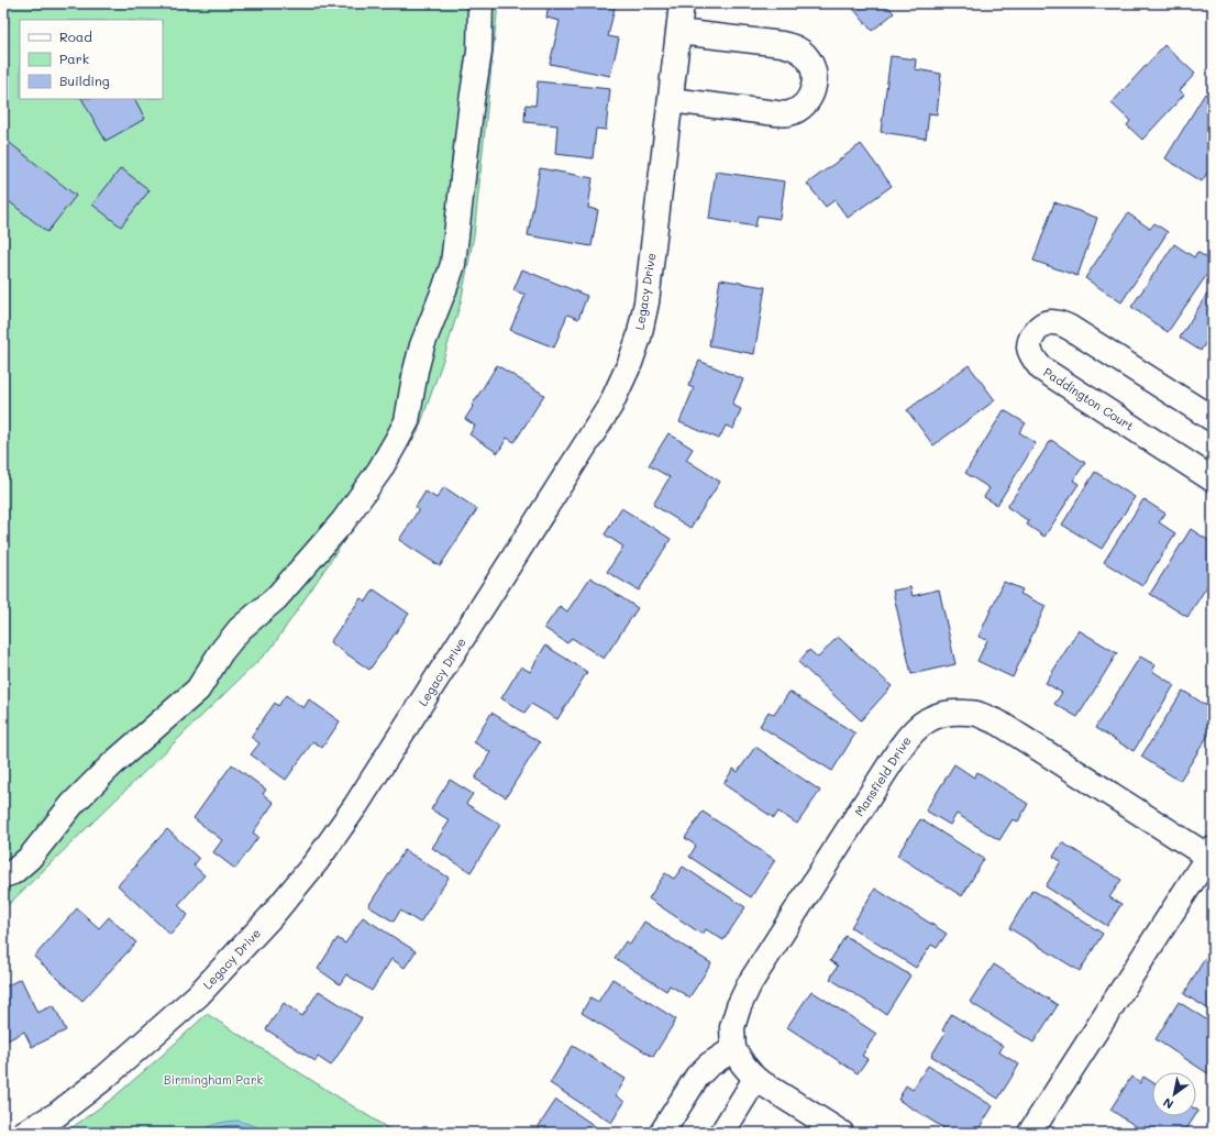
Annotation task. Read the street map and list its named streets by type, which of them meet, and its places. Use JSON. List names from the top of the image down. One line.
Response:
{"streets":{"street":["Legacy Drive","Paddington Court","Mansfield Drive"]},"parks":["Birmingham Park"],"legend":["Road","Park","Building"],"north":"bottom left"}
